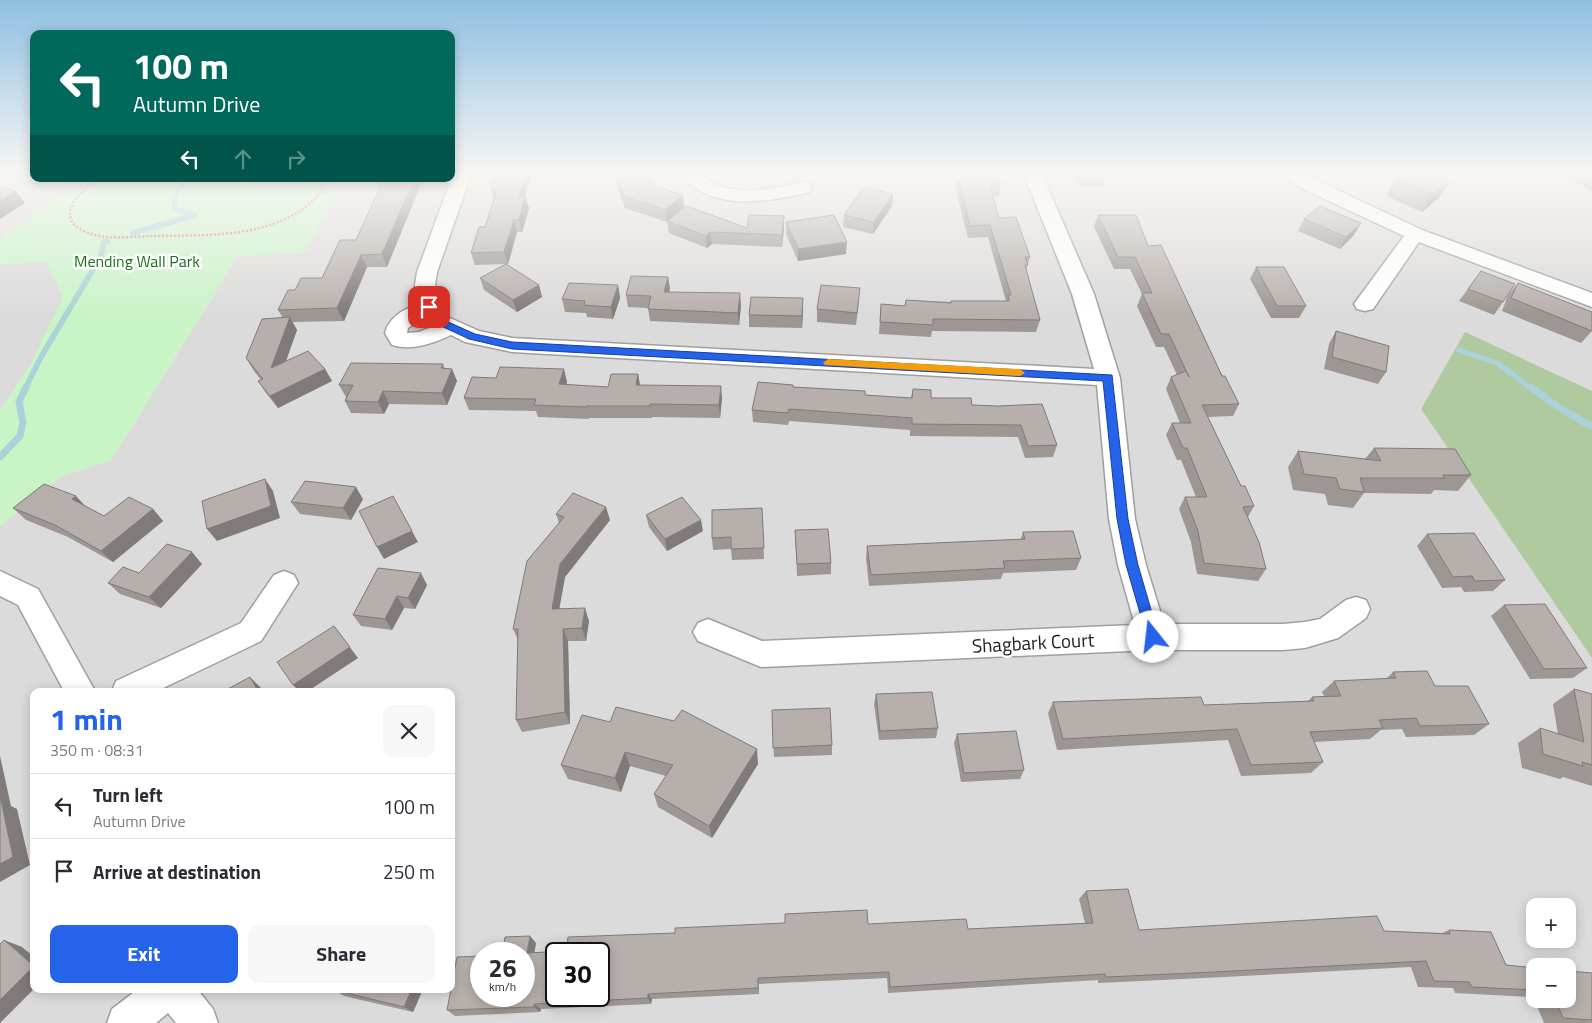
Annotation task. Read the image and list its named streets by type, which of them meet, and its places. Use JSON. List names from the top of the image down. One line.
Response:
{"streets":{"street":["Shagbark Court"]},"parks":["Mending Wall Park"],"page":{"turn":["100 m","Autumn Drive"],"heading":["1 min","350 m · 08:31"],"list":[{"name":"Turn left","note":"Autumn Drive","value":"100 m"},{"name":"Arrive at destination","value":"250 m"}],"map_buttons":["+","−"],"buttons":["Exit","Share"],"speed":"26 km/h","limit":"30"}}
